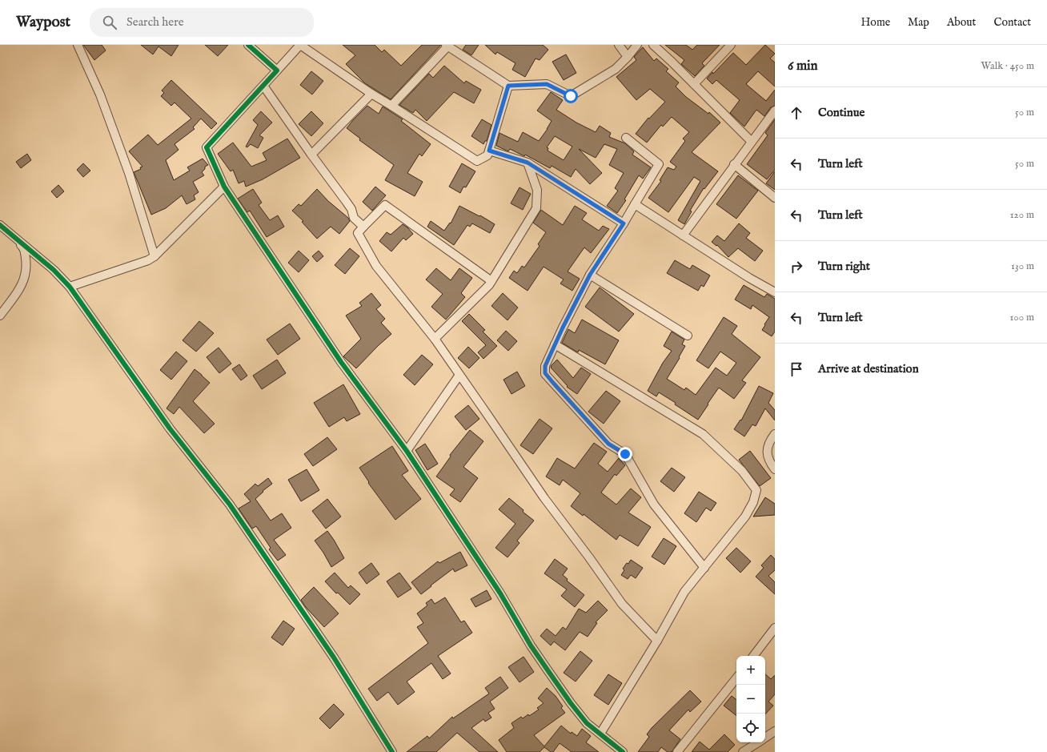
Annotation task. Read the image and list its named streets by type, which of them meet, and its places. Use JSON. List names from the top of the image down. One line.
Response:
{"page":{"header":"Waypost","search":"Search here","nav":["Home","Map","About","Contact"],"heading":["6 min","Walk · 450 m"],"list":[["Continue","50 m"],["Turn left","50 m"],["Turn left","120 m"],["Turn right","130 m"],["Turn left","100 m"],"Arrive at destination"],"map_buttons":["+","−"]}}
